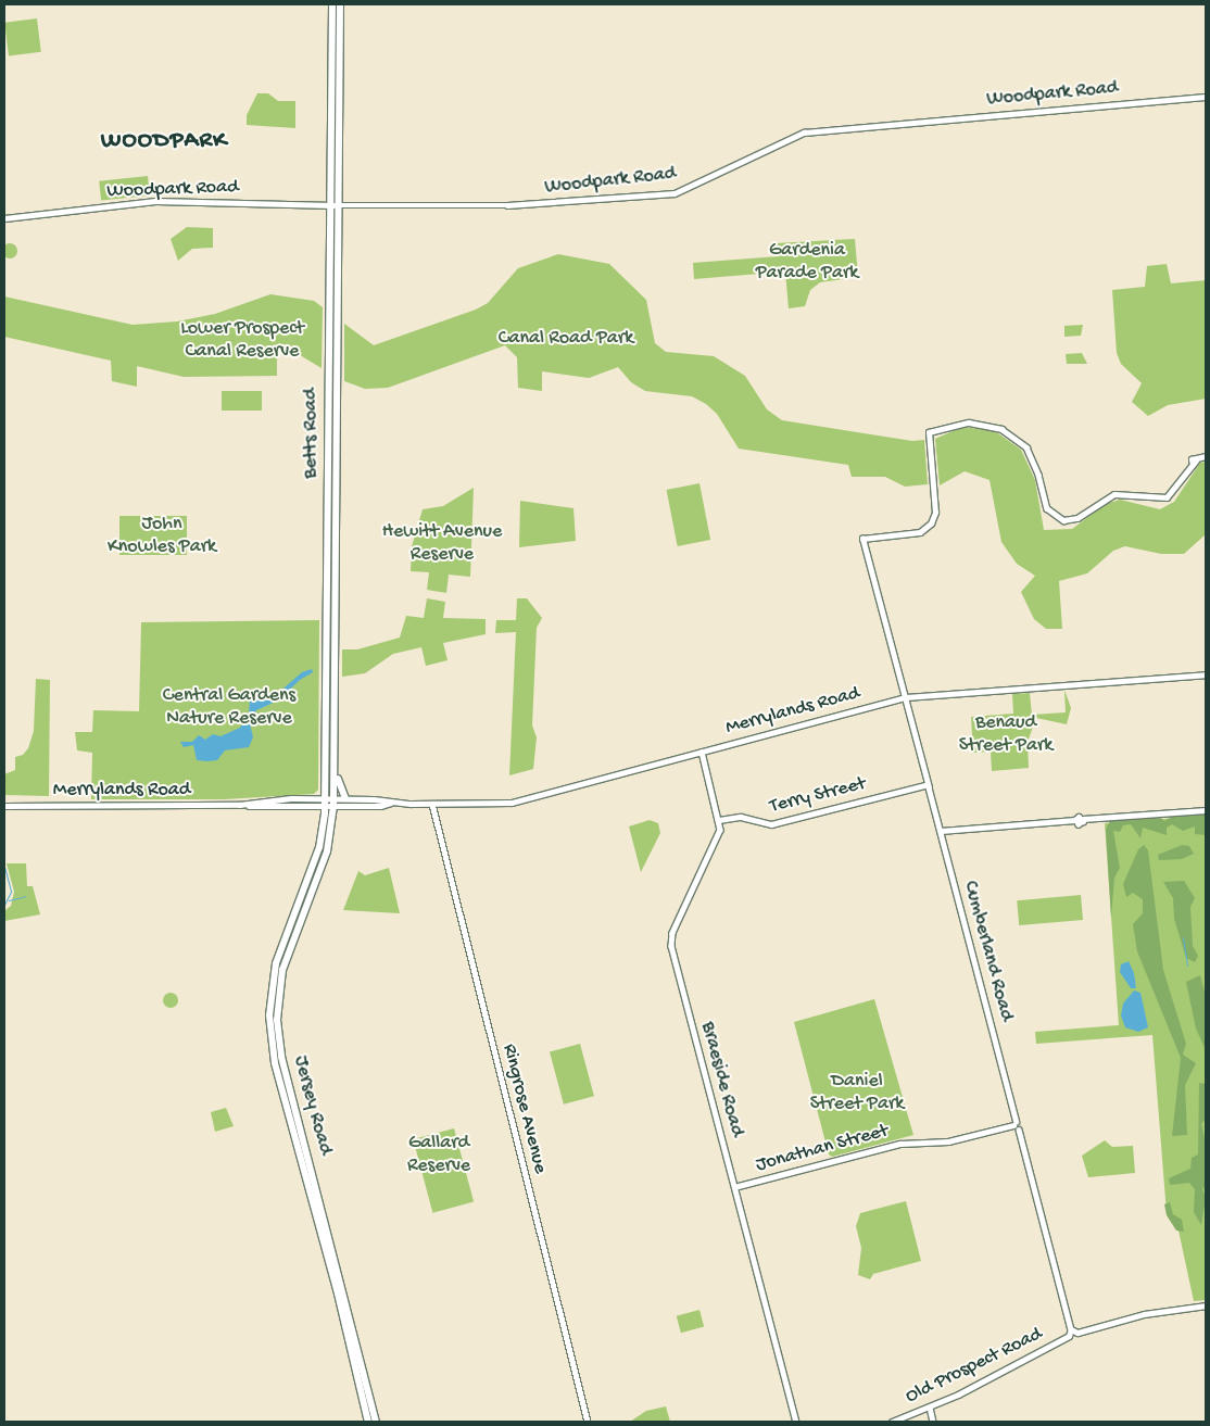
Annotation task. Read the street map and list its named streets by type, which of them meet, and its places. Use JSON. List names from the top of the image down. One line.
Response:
{"streets":{"highway":["Betts Road","Jersey Road"],"main road":["Woodpark Road","Merrylands Road","Old Prospect Road"],"street":["Terry Street","Cumberland Road","Braeside Road","Ringrose Avenue","Jonathan Street"]},"crossings":[["Woodpark Road","Betts Road"],["Betts Road","Merrylands Road"],["Betts Road","Jersey Road"],["Merrylands Road","Cumberland Road"],["Merrylands Road","Braeside Road"],["Merrylands Road","Jersey Road"],["Merrylands Road","Ringrose Avenue"],["Terry Street","Cumberland Road"],["Terry Street","Braeside Road"],["Cumberland Road","Jonathan Street"],["Braeside Road","Jonathan Street"]],"districts":["WOODPARK"],"parks":["Gardenia Parade Park","Lower Prospect Canal Reserve","Canal Road Park","John Knowles Park","Hewitt Avenue Reserve","Central Gardens Nature Reserve","Benaud Street Park","Daniel Street Park","Gallard Reserve"]}
